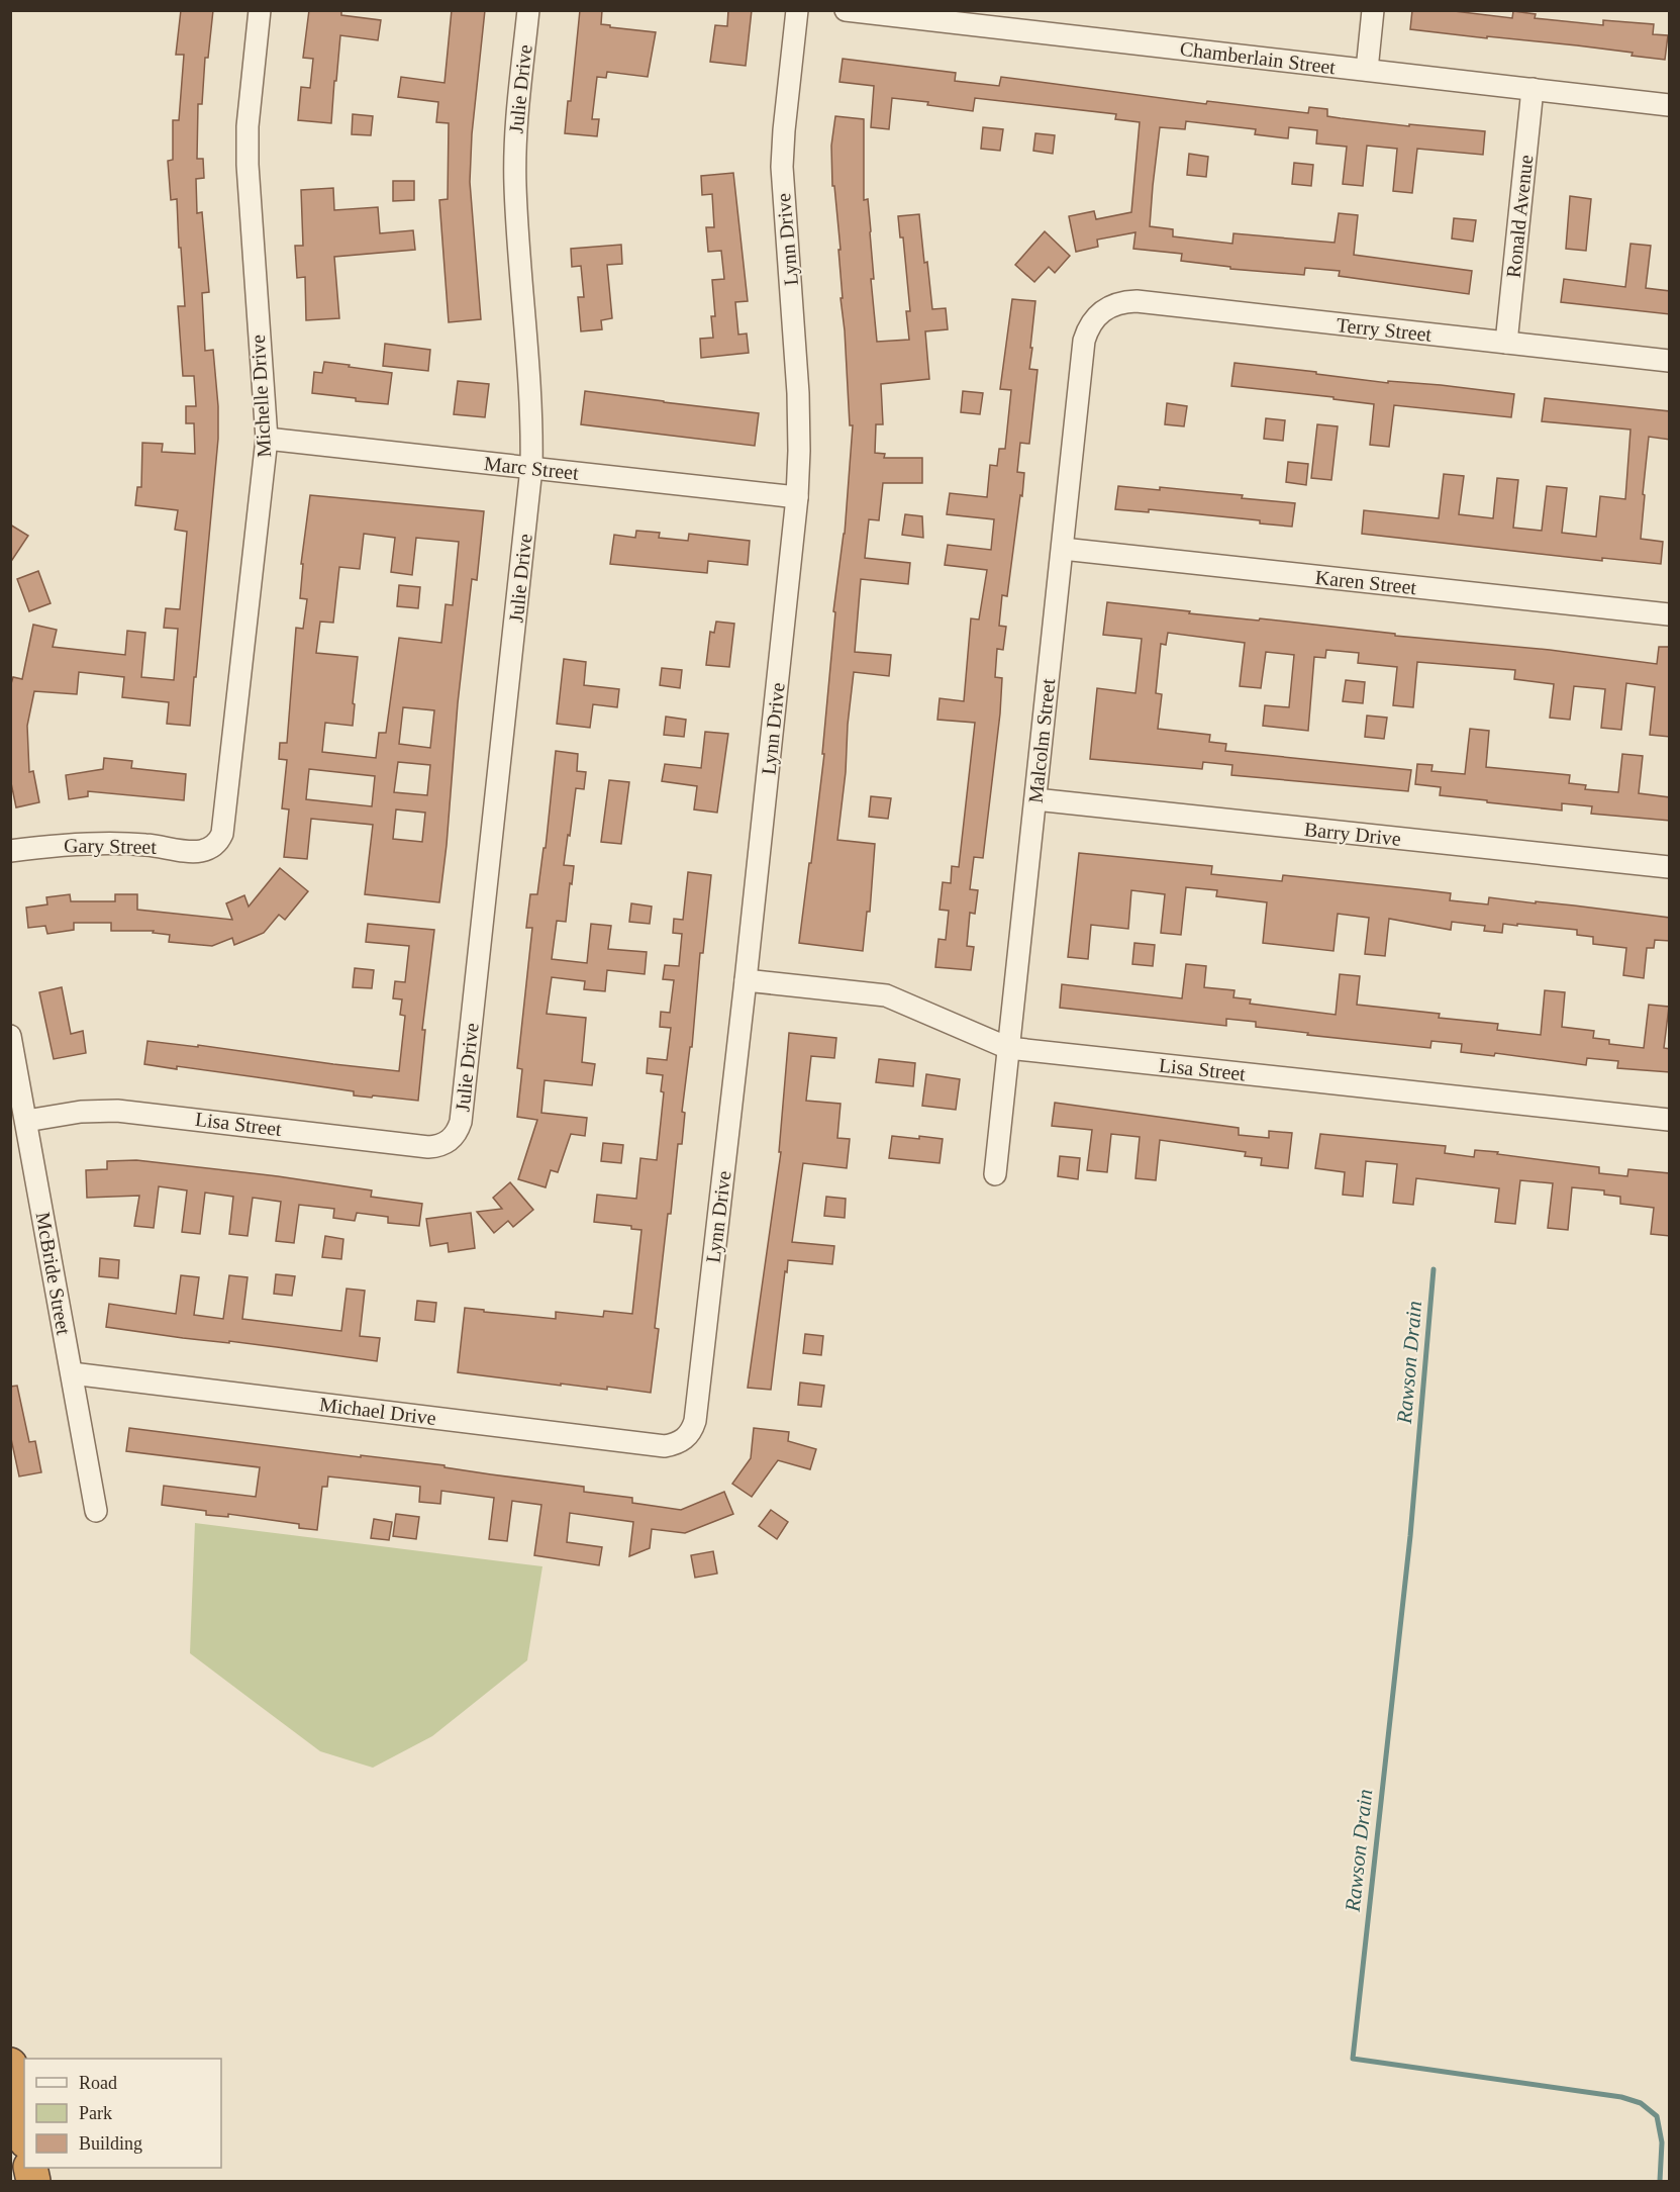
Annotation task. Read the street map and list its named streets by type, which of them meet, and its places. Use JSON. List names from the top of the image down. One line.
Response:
{"streets":{"street":["Chamberlain Street","Julie Drive","Ronald Avenue","Lynn Drive","Terry Street","Michelle Drive","Marc Street","Karen Street","Malcolm Street","Barry Drive","Gary Street","Lisa Street","McBride Street","Michael Drive"]},"crossings":[["Chamberlain Street","Ronald Avenue"],["Julie Drive","Marc Street"],["Julie Drive","Lisa Street"],["Ronald Avenue","Terry Street"],["Lynn Drive","Marc Street"],["Lynn Drive","Lisa Street"],["Lynn Drive","Michael Drive"],["Terry Street","Malcolm Street"],["Michelle Drive","Marc Street"],["Michelle Drive","Gary Street"],["Karen Street","Malcolm Street"],["Malcolm Street","Barry Drive"],["Malcolm Street","Lisa Street"],["Lisa Street","McBride Street"],["McBride Street","Michael Drive"]],"water":["Rawson Drain"],"legend":["Road","Park","Building"]}
